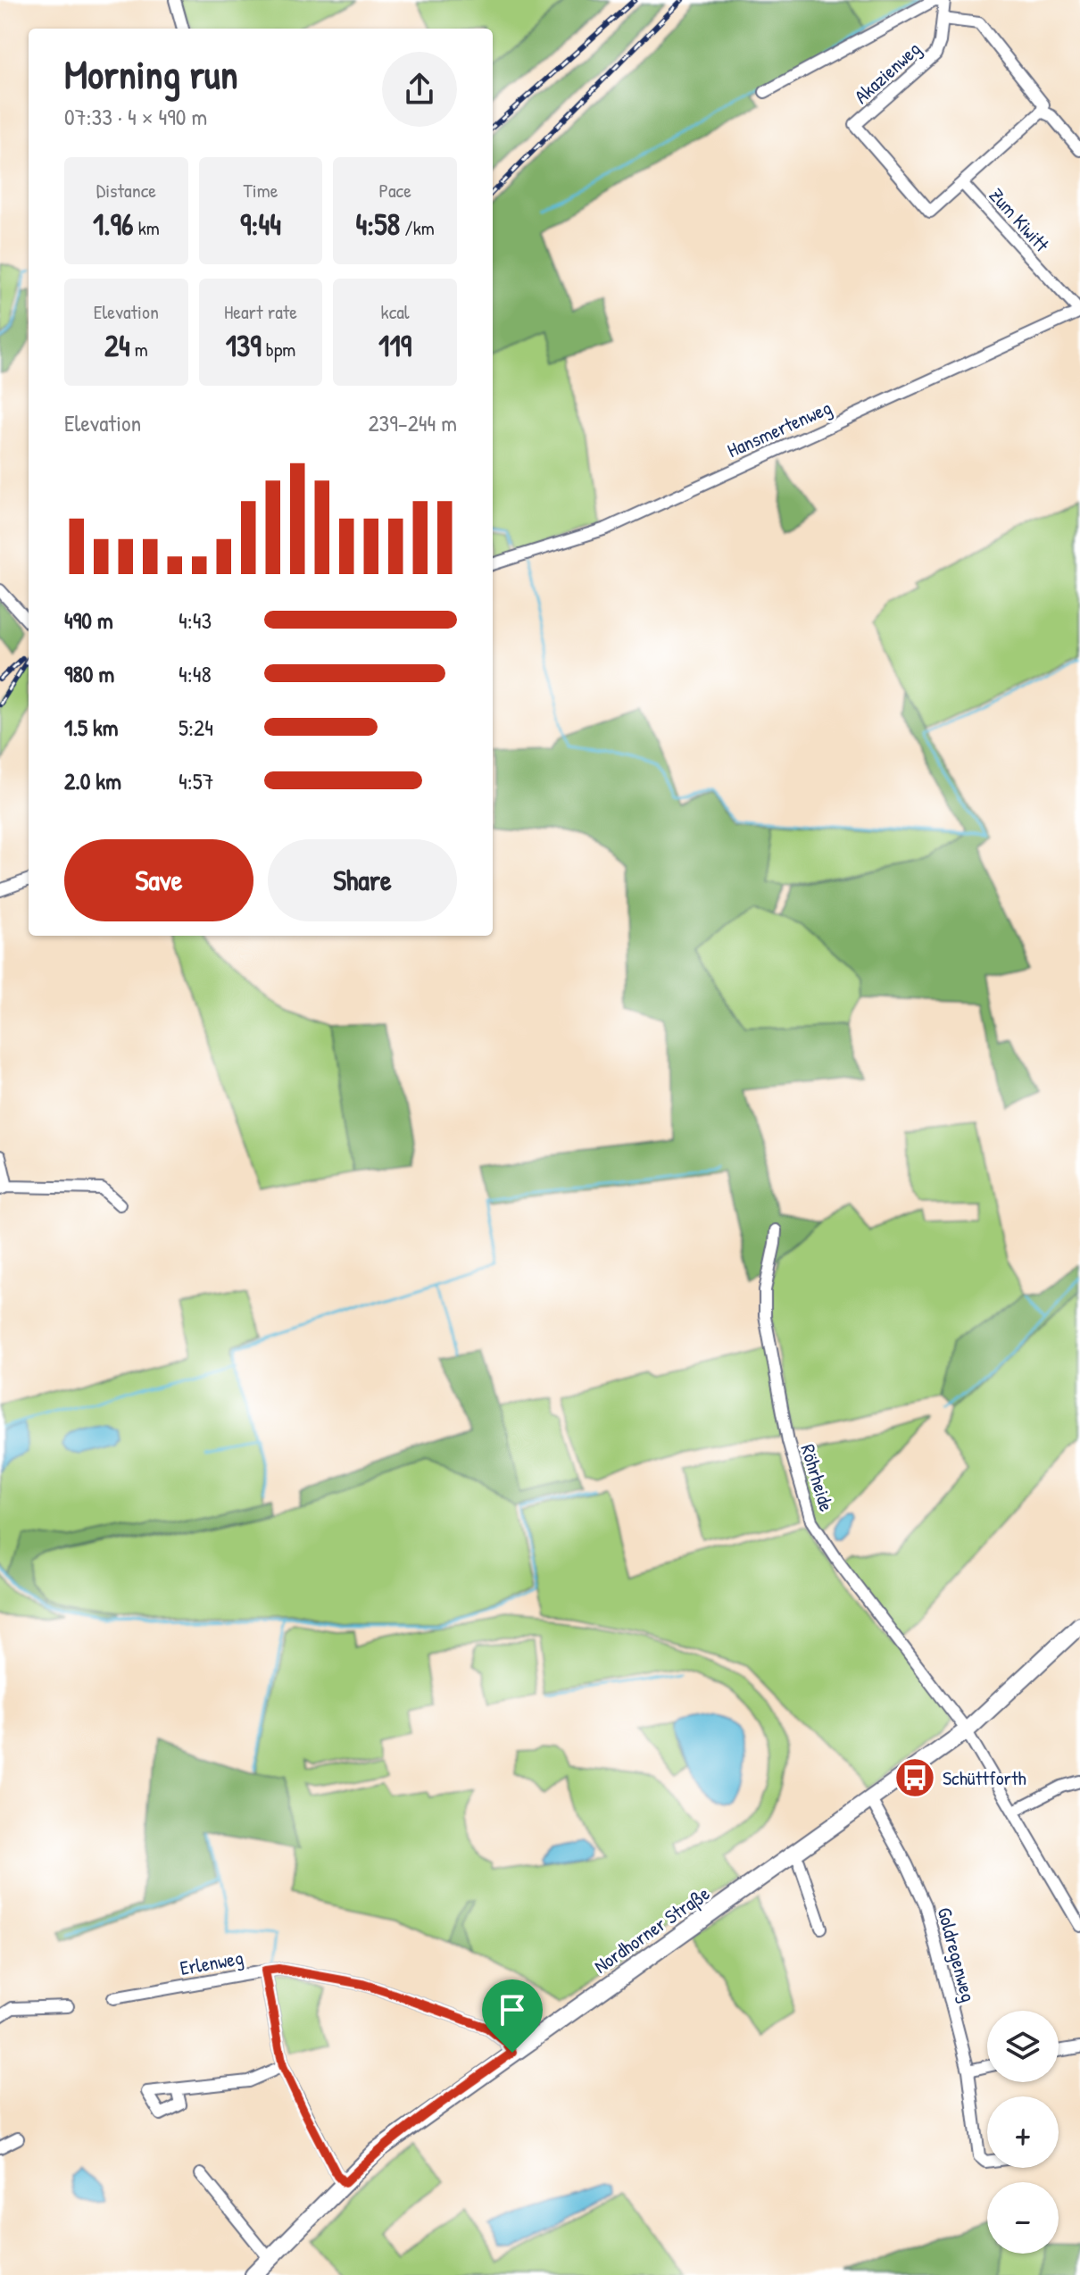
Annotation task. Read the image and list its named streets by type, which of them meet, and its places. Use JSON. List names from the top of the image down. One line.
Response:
{"streets":{"street":["Akazienweg","Zum Kiwitt","Hansmertenweg","Röhrheide","Nordhorner Straße","Goldregenweg","Erlenweg"]},"crossings":[["Akazienweg","Zum Kiwitt"],["Zum Kiwitt","Hansmertenweg"],["Röhrheide","Nordhorner Straße"],["Nordhorner Straße","Goldregenweg"],["Nordhorner Straße","Erlenweg"]],"places":{"bus stop":["Schüttforth"]},"page":{"heading":["Morning run","07:33 · 4 × 490 m"],"stats":[["Distance","1.96 km"],["Time","9:44"],["Pace","4:58 /km"],["Elevation","24 m"],["Heart rate","139 bpm"],["kcal","119"]],"chart":["Elevation","239–244 m"],"list":[{"name":"490 m","note":"4:43"},{"name":"980 m","note":"4:48"},{"name":"1.5 km","note":"5:24"},{"name":"2.0 km","note":"4:57"}],"buttons":["Save","Share"],"map_buttons":["+","−"]}}
